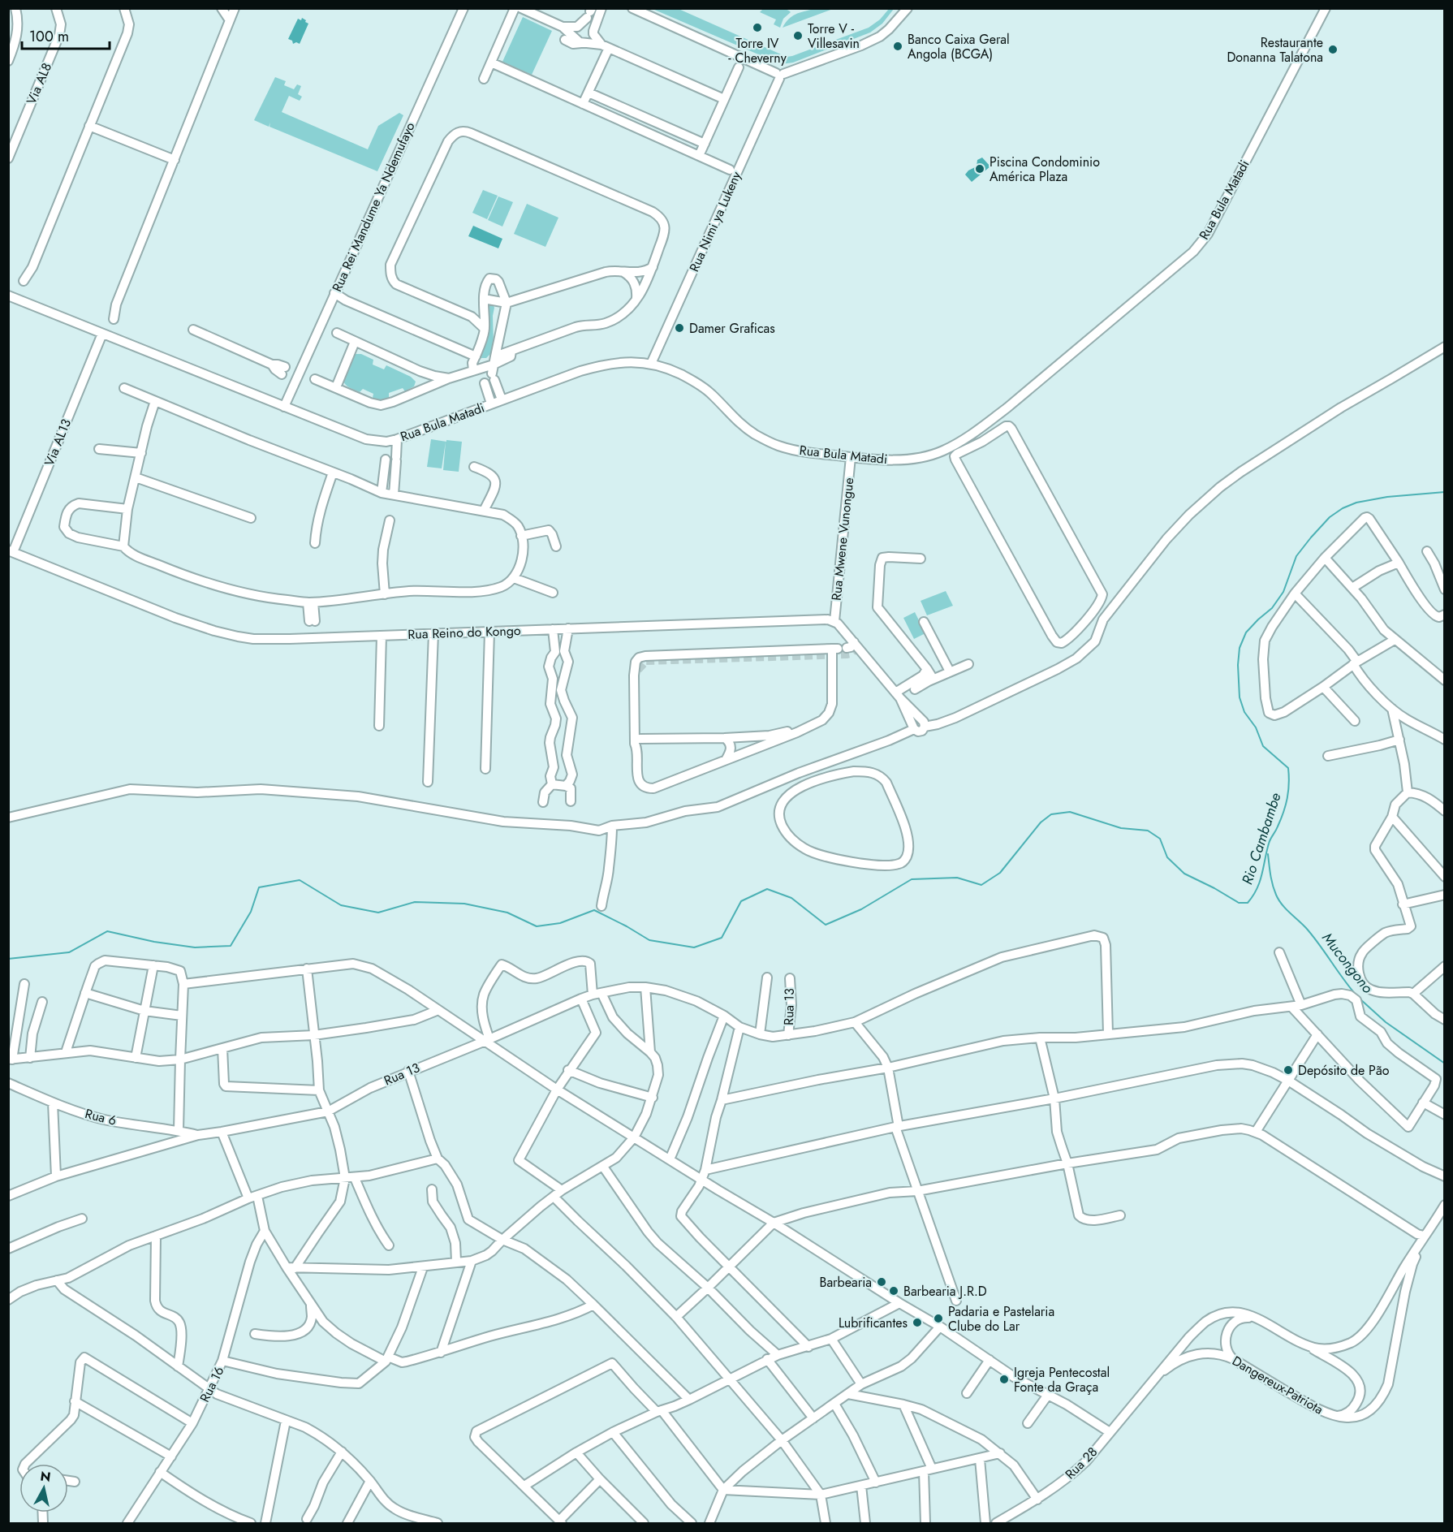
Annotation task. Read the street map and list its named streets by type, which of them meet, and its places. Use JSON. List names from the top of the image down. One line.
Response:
{"streets":{"street":["Via AL8","Rua Bula Matadi","Rua Rei Mandume Ya Ndemufayo","Rua Nimi ya Lukeny","Via AL13","Rua Mwene Vunongue","Rua Reino do Kongo","Rua 13","Rua 6","Rua 16","Dangereux-Patriota","Rua 28"]},"crossings":[["Rua Bula Matadi","Rua Nimi ya Lukeny"],["Rua Bula Matadi","Via AL13"],["Rua Bula Matadi","Rua Mwene Vunongue"],["Via AL13","Rua Reino do Kongo"],["Rua Mwene Vunongue","Rua Reino do Kongo"],["Rua 13","Rua 6"],["Dangereux-Patriota","Rua 28"]],"water":["Rio Cambambe","Mucongono"],"places":["Torre IV - Cheverny","Torre V - Villesavin","Banco Caixa Geral Angola (BCGA)","Restaurante Donanna Talatona","Piscina Condominio América Plaza","Damer Graficas","Depósito de Pão","Barbearia","Barbearia J.R.D","Padaria e Pastelaria Clube do Lar","Lubrificantes","Igreja Pentecostal Fonte da Graça"],"scale_bar":"100 m","north":"top"}
